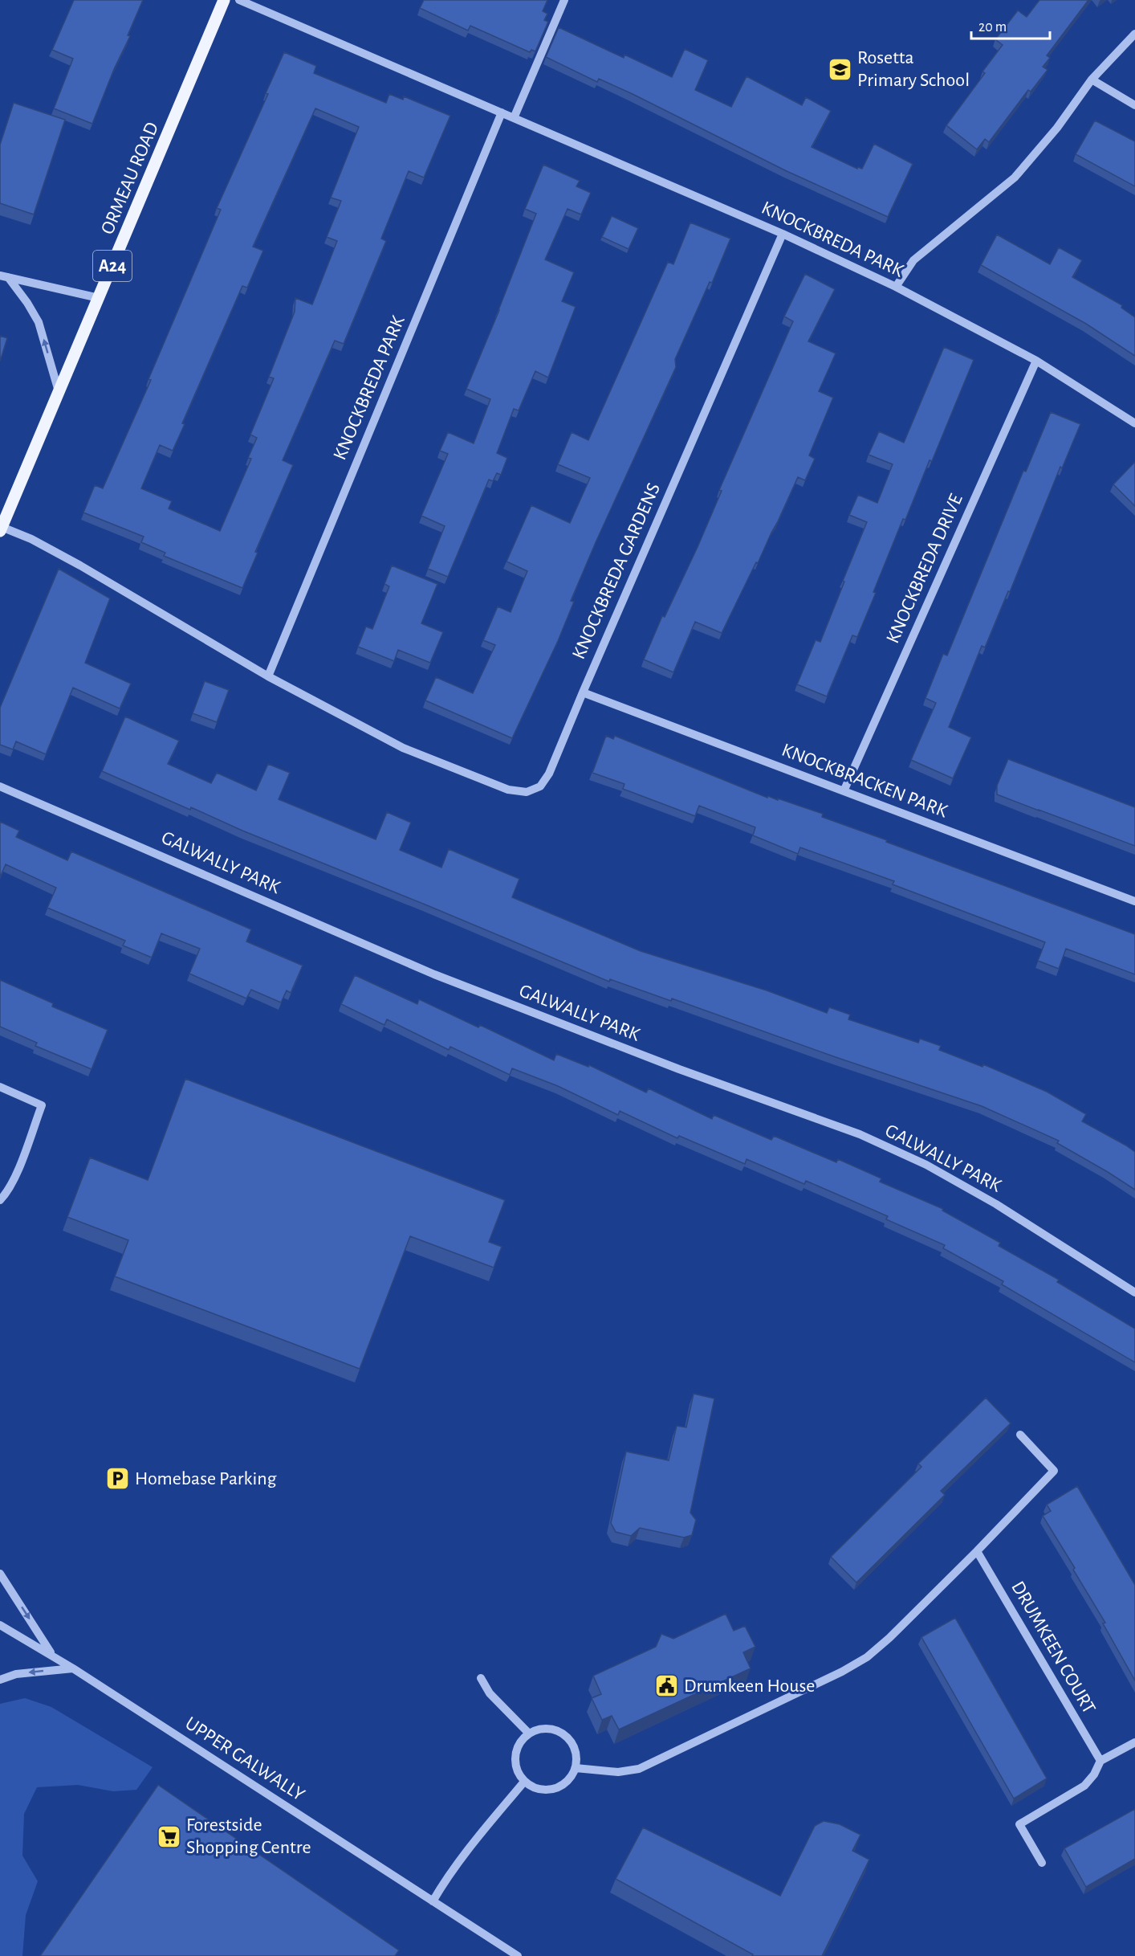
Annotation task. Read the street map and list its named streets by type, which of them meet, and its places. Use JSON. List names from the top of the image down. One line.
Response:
{"streets":{"main road":["ORMEAU ROAD","A24"],"street":["KNOCKBREDA PARK","KNOCKBREDA DRIVE","KNOCKBREDA GARDENS","KNOCKBRACKEN PARK","GALWALLY PARK","DRUMKEEN COURT","UPPER GALWALLY"]},"crossings":[["KNOCKBREDA PARK","KNOCKBREDA DRIVE"],["KNOCKBREDA PARK","KNOCKBREDA GARDENS"],["KNOCKBREDA DRIVE","KNOCKBRACKEN PARK"],["KNOCKBREDA GARDENS","KNOCKBRACKEN PARK"]],"places":{"school or university":["Rosetta Primary School"],"parking":["Homebase Parking"],"public building":["Drumkeen House"],"supermarket":["Forestside Shopping Centre"]},"scale_bar":"20 m"}
